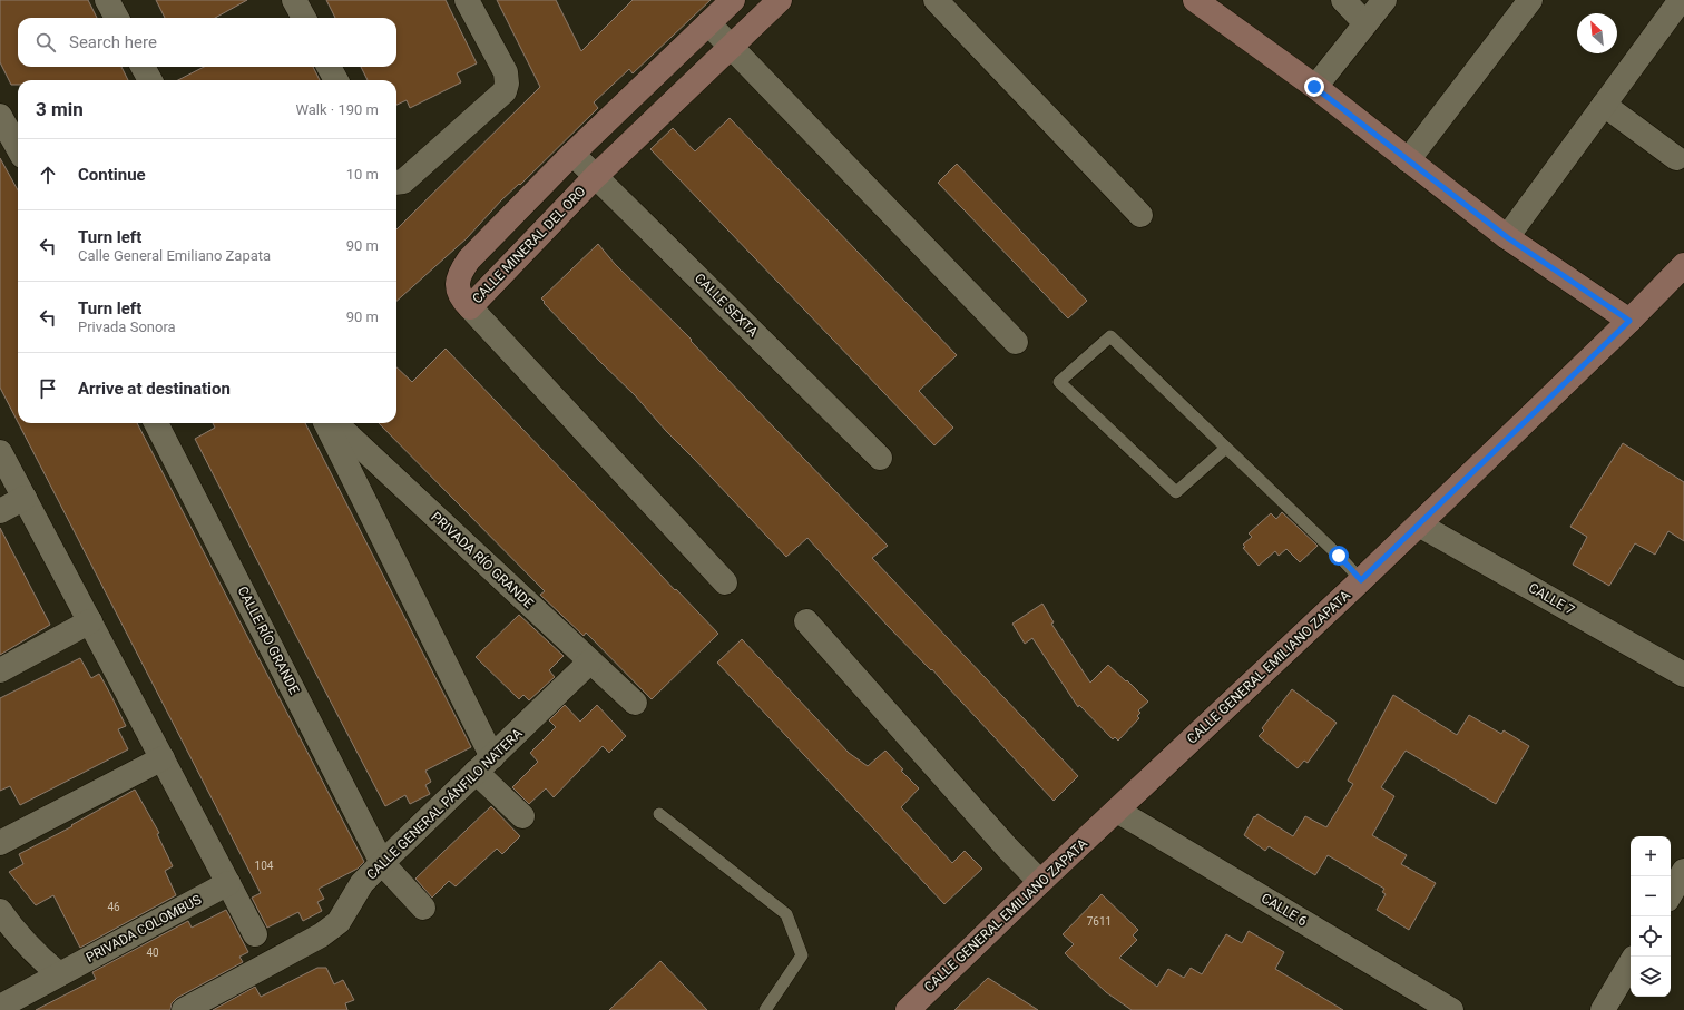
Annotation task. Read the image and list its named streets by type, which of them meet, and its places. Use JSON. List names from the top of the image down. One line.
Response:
{"streets":{"street":["CALLE MINERAL DEL ORO","CALLE SEXTA","PRIVADA RÍO GRANDE","CALLE 7","CALLE RÍO GRANDE","CALLE GENERAL EMILIANO ZAPATA","CALLE GENERAL PÁNFILO NATERA","CALLE 6","PRIVADA COLOMBUS"]},"crossings":[["CALLE MINERAL DEL ORO","CALLE SEXTA"],["PRIVADA RÍO GRANDE","CALLE GENERAL PÁNFILO NATERA"],["CALLE 7","CALLE GENERAL EMILIANO ZAPATA"],["CALLE RÍO GRANDE","CALLE GENERAL PÁNFILO NATERA"],["CALLE GENERAL EMILIANO ZAPATA","CALLE 6"]],"house_numbers":["104","46","7611","40"],"north":"top left","page":{"search":"Search here","heading":["3 min","Walk · 190 m"],"list":[["Continue","10 m"],["Turn left","Calle General Emiliano Zapata","90 m"],["Turn left","Privada Sonora","90 m"],"Arrive at destination"],"map_buttons":["+","−"]}}
